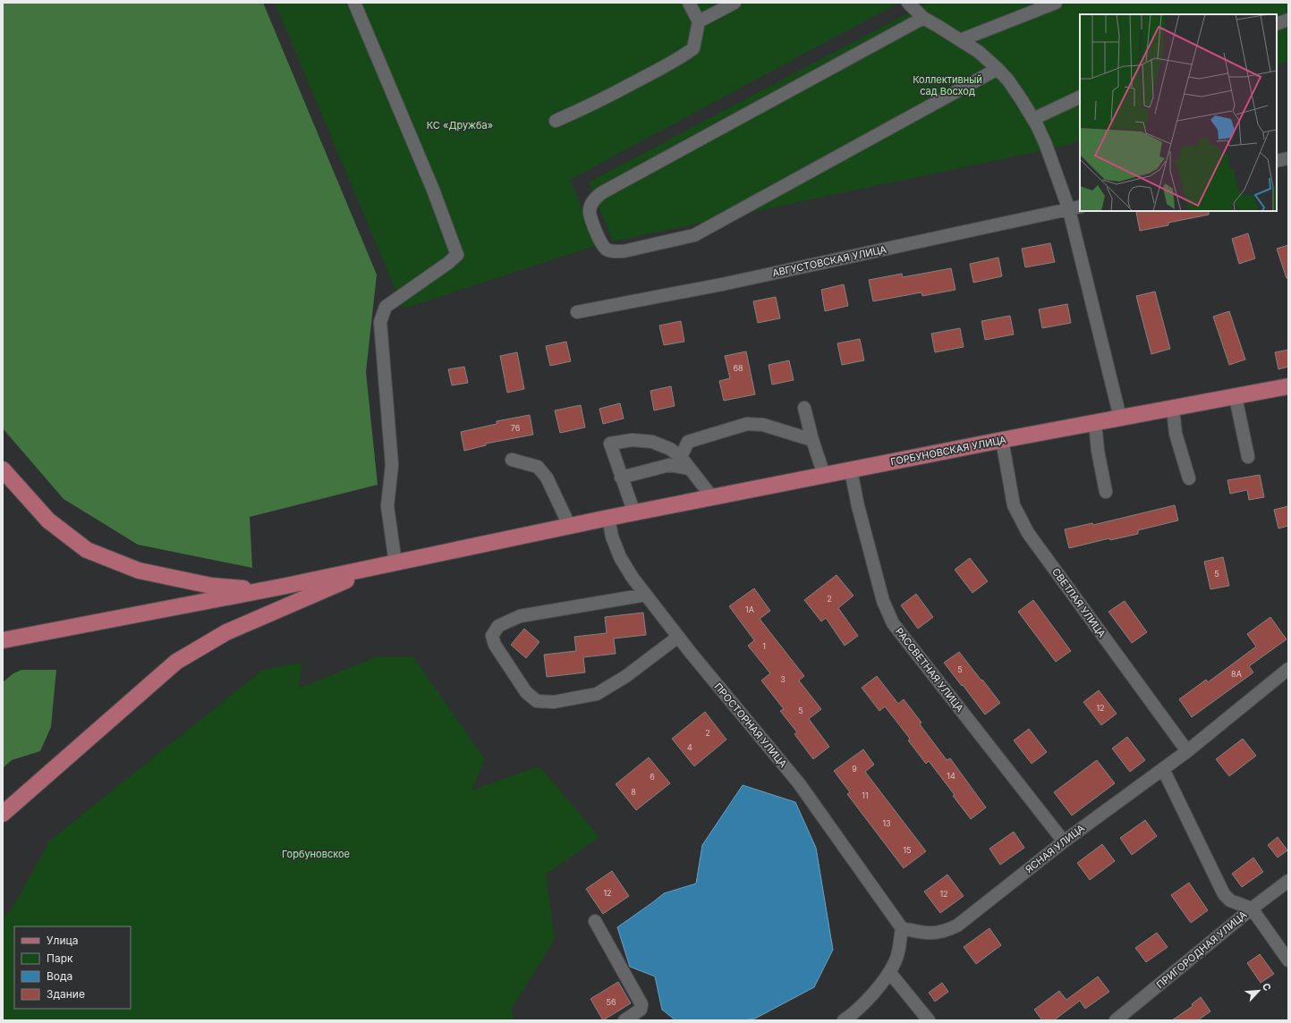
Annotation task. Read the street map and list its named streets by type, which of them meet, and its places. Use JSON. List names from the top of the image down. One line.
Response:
{"streets":{"main road":["ГОРБУНОВСКАЯ УЛИЦА"],"street":["АВГУСТОВСКАЯ УЛИЦА","СВЕТЛАЯ УЛИЦА","РАССВЕТНАЯ УЛИЦА","ПРОСТОРНАЯ УЛИЦА","ЯСНАЯ УЛИЦА","ПРИГОРОДНАЯ УЛИЦА"]},"crossings":[["ГОРБУНОВСКАЯ УЛИЦА","СВЕТЛАЯ УЛИЦА"],["ГОРБУНОВСКАЯ УЛИЦА","РАССВЕТНАЯ УЛИЦА"],["ГОРБУНОВСКАЯ УЛИЦА","ПРОСТОРНАЯ УЛИЦА"],["СВЕТЛАЯ УЛИЦА","ЯСНАЯ УЛИЦА"],["РАССВЕТНАЯ УЛИЦА","ЯСНАЯ УЛИЦА"],["ПРОСТОРНАЯ УЛИЦА","ЯСНАЯ УЛИЦА"]],"parks":["Коллективный сад Восход","КС «Дружба»","Горбуновское"],"house_numbers":["68","76","5","2","1А","1","5","8А","3","12","5","2","4","9","14","6","8","11","13","15","12","12","56"],"legend":["Улица","Парк","Вода","Здание"],"north":"top right"}
